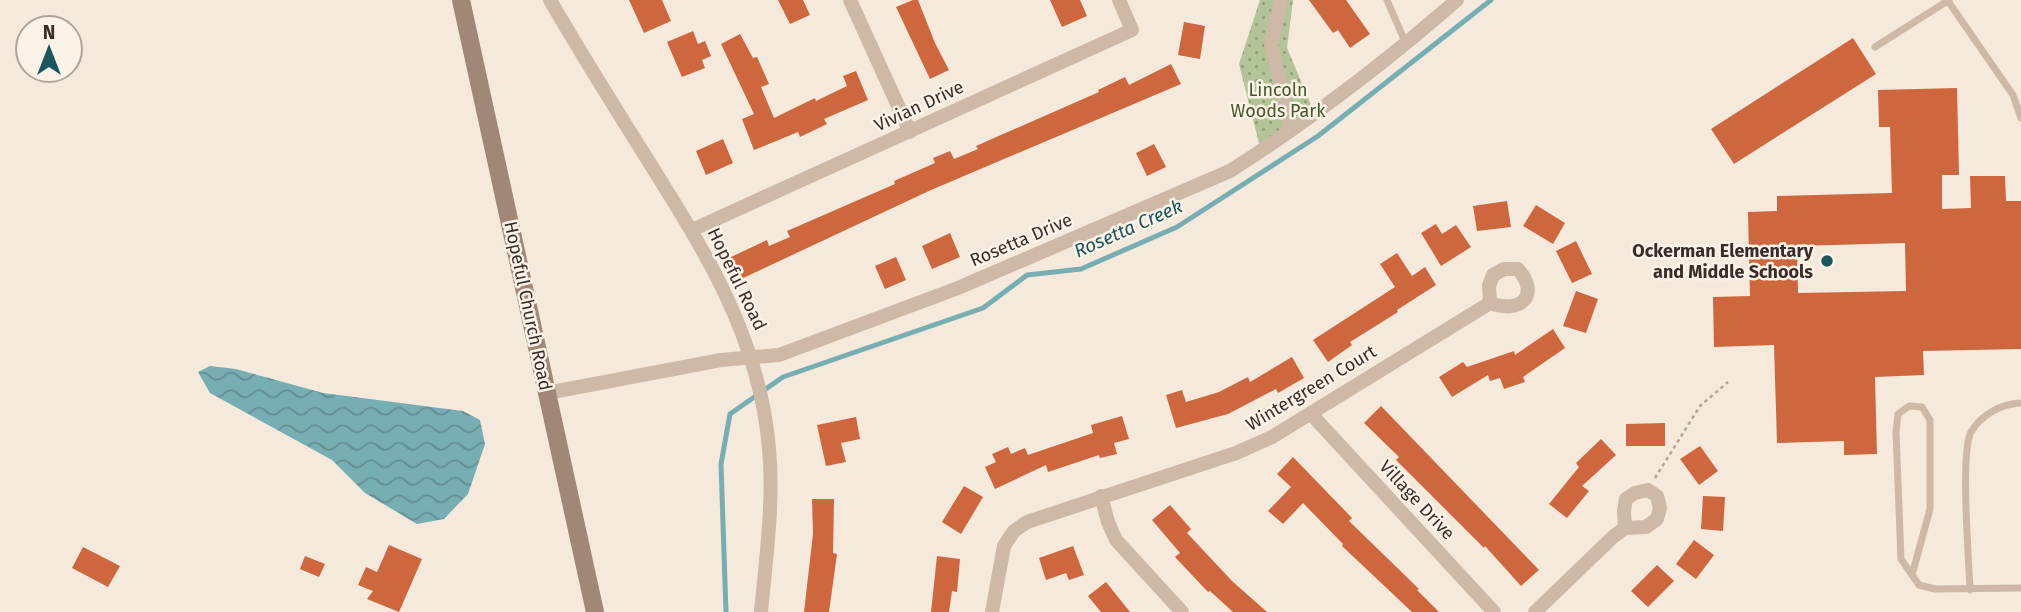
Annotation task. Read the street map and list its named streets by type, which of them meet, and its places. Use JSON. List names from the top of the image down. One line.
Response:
{"streets":{"main road":["Hopeful Church Road"],"street":["Vivian Drive","Rosetta Drive","Hopeful Road","Wintergreen Court","Village Drive"]},"crossings":[["Vivian Drive","Hopeful Road"],["Rosetta Drive","Hopeful Road"],["Rosetta Drive","Hopeful Church Road"],["Wintergreen Court","Village Drive"]],"water":["Rosetta Creek"],"parks":["Lincoln Woods Park"],"places":["Ockerman Elementary and Middle Schools"],"north":"top"}
